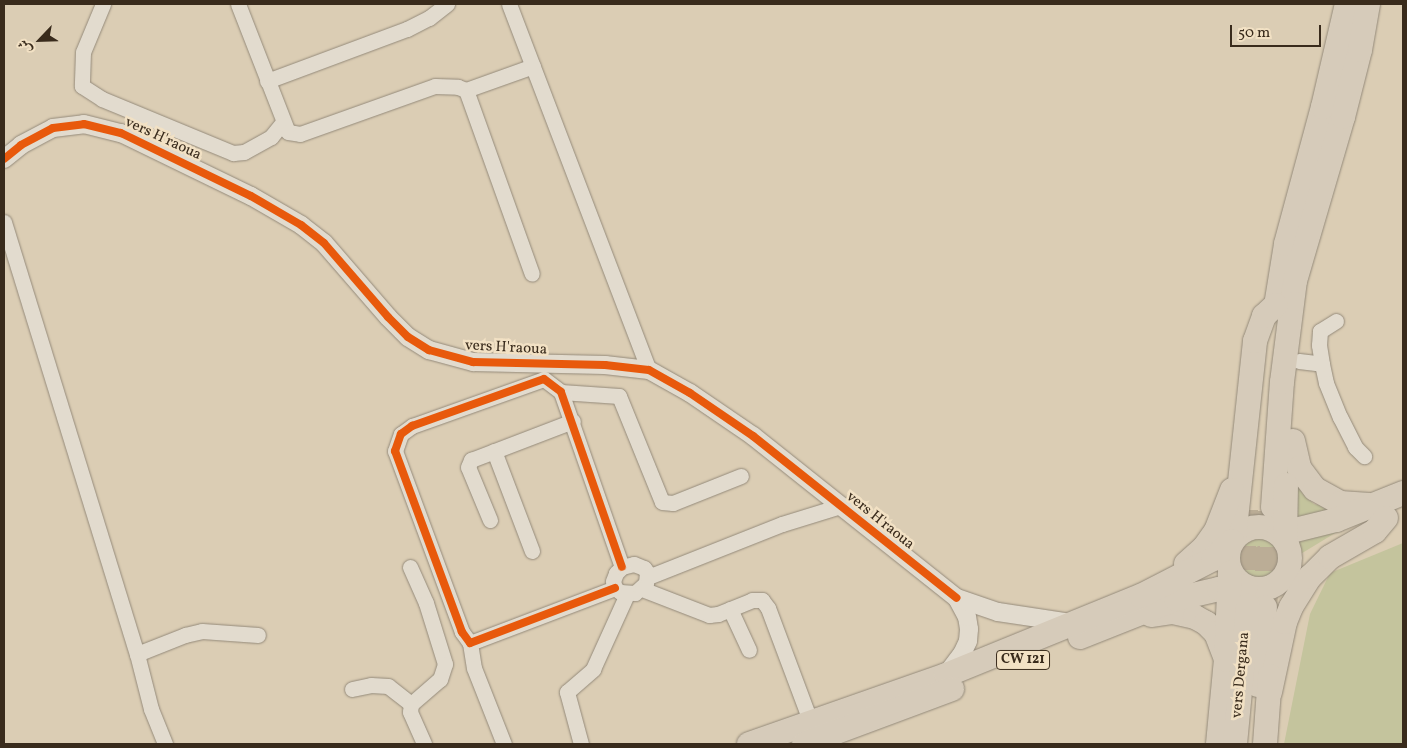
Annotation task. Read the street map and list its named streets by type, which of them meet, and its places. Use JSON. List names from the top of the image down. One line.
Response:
{"streets":{"highway":["CW 121","vers Dergana"],"street":["vers H'raoua"]},"crossings":[["CW 121","vers Dergana"]],"scale_bar":"50 m","north":"bottom left"}
